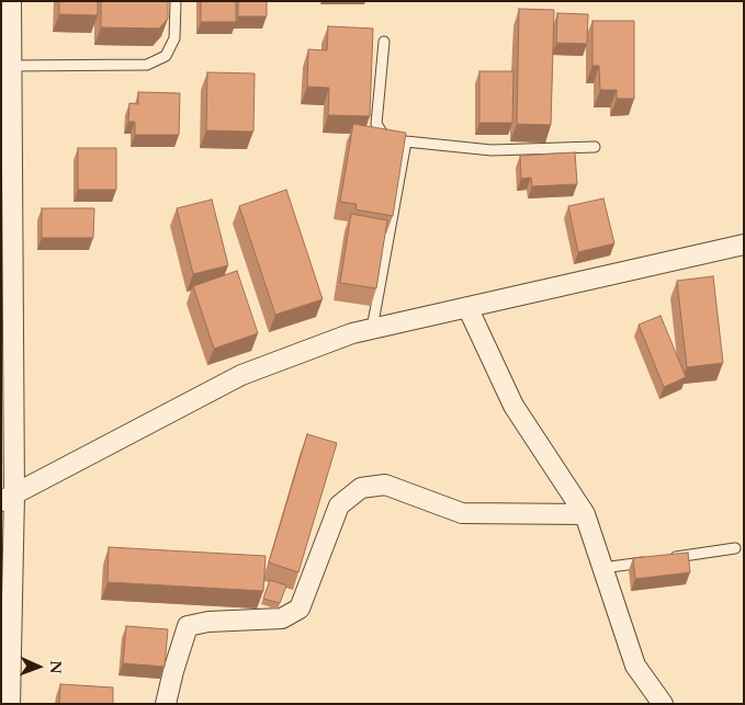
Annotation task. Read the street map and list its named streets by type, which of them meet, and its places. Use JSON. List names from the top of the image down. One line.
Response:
{"north":"right"}
